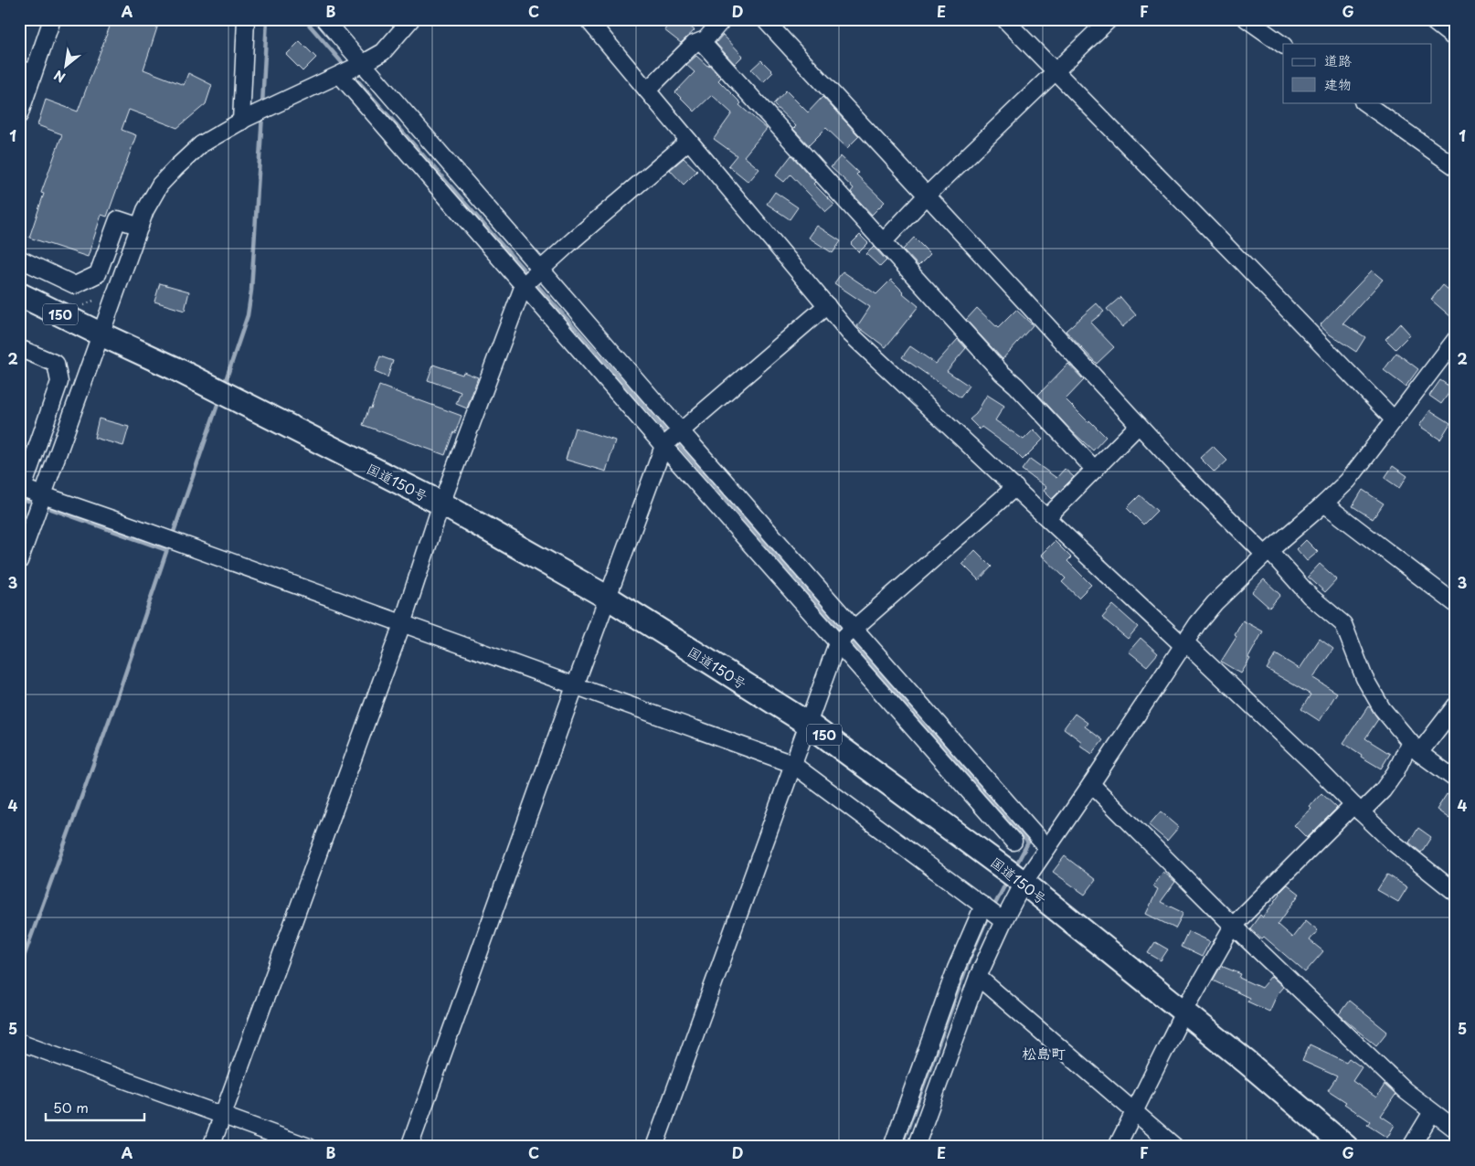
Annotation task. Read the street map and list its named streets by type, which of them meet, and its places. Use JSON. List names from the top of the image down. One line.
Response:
{"streets":{"highway":["150","国道150号"]},"districts":["松島町"],"legend":["道路","建物"],"scale_bar":"50 m","north":"bottom left","grid":{"columns":["A","B","C","D","E","F","G"],"rows":["1","2","3","4","5"]}}
